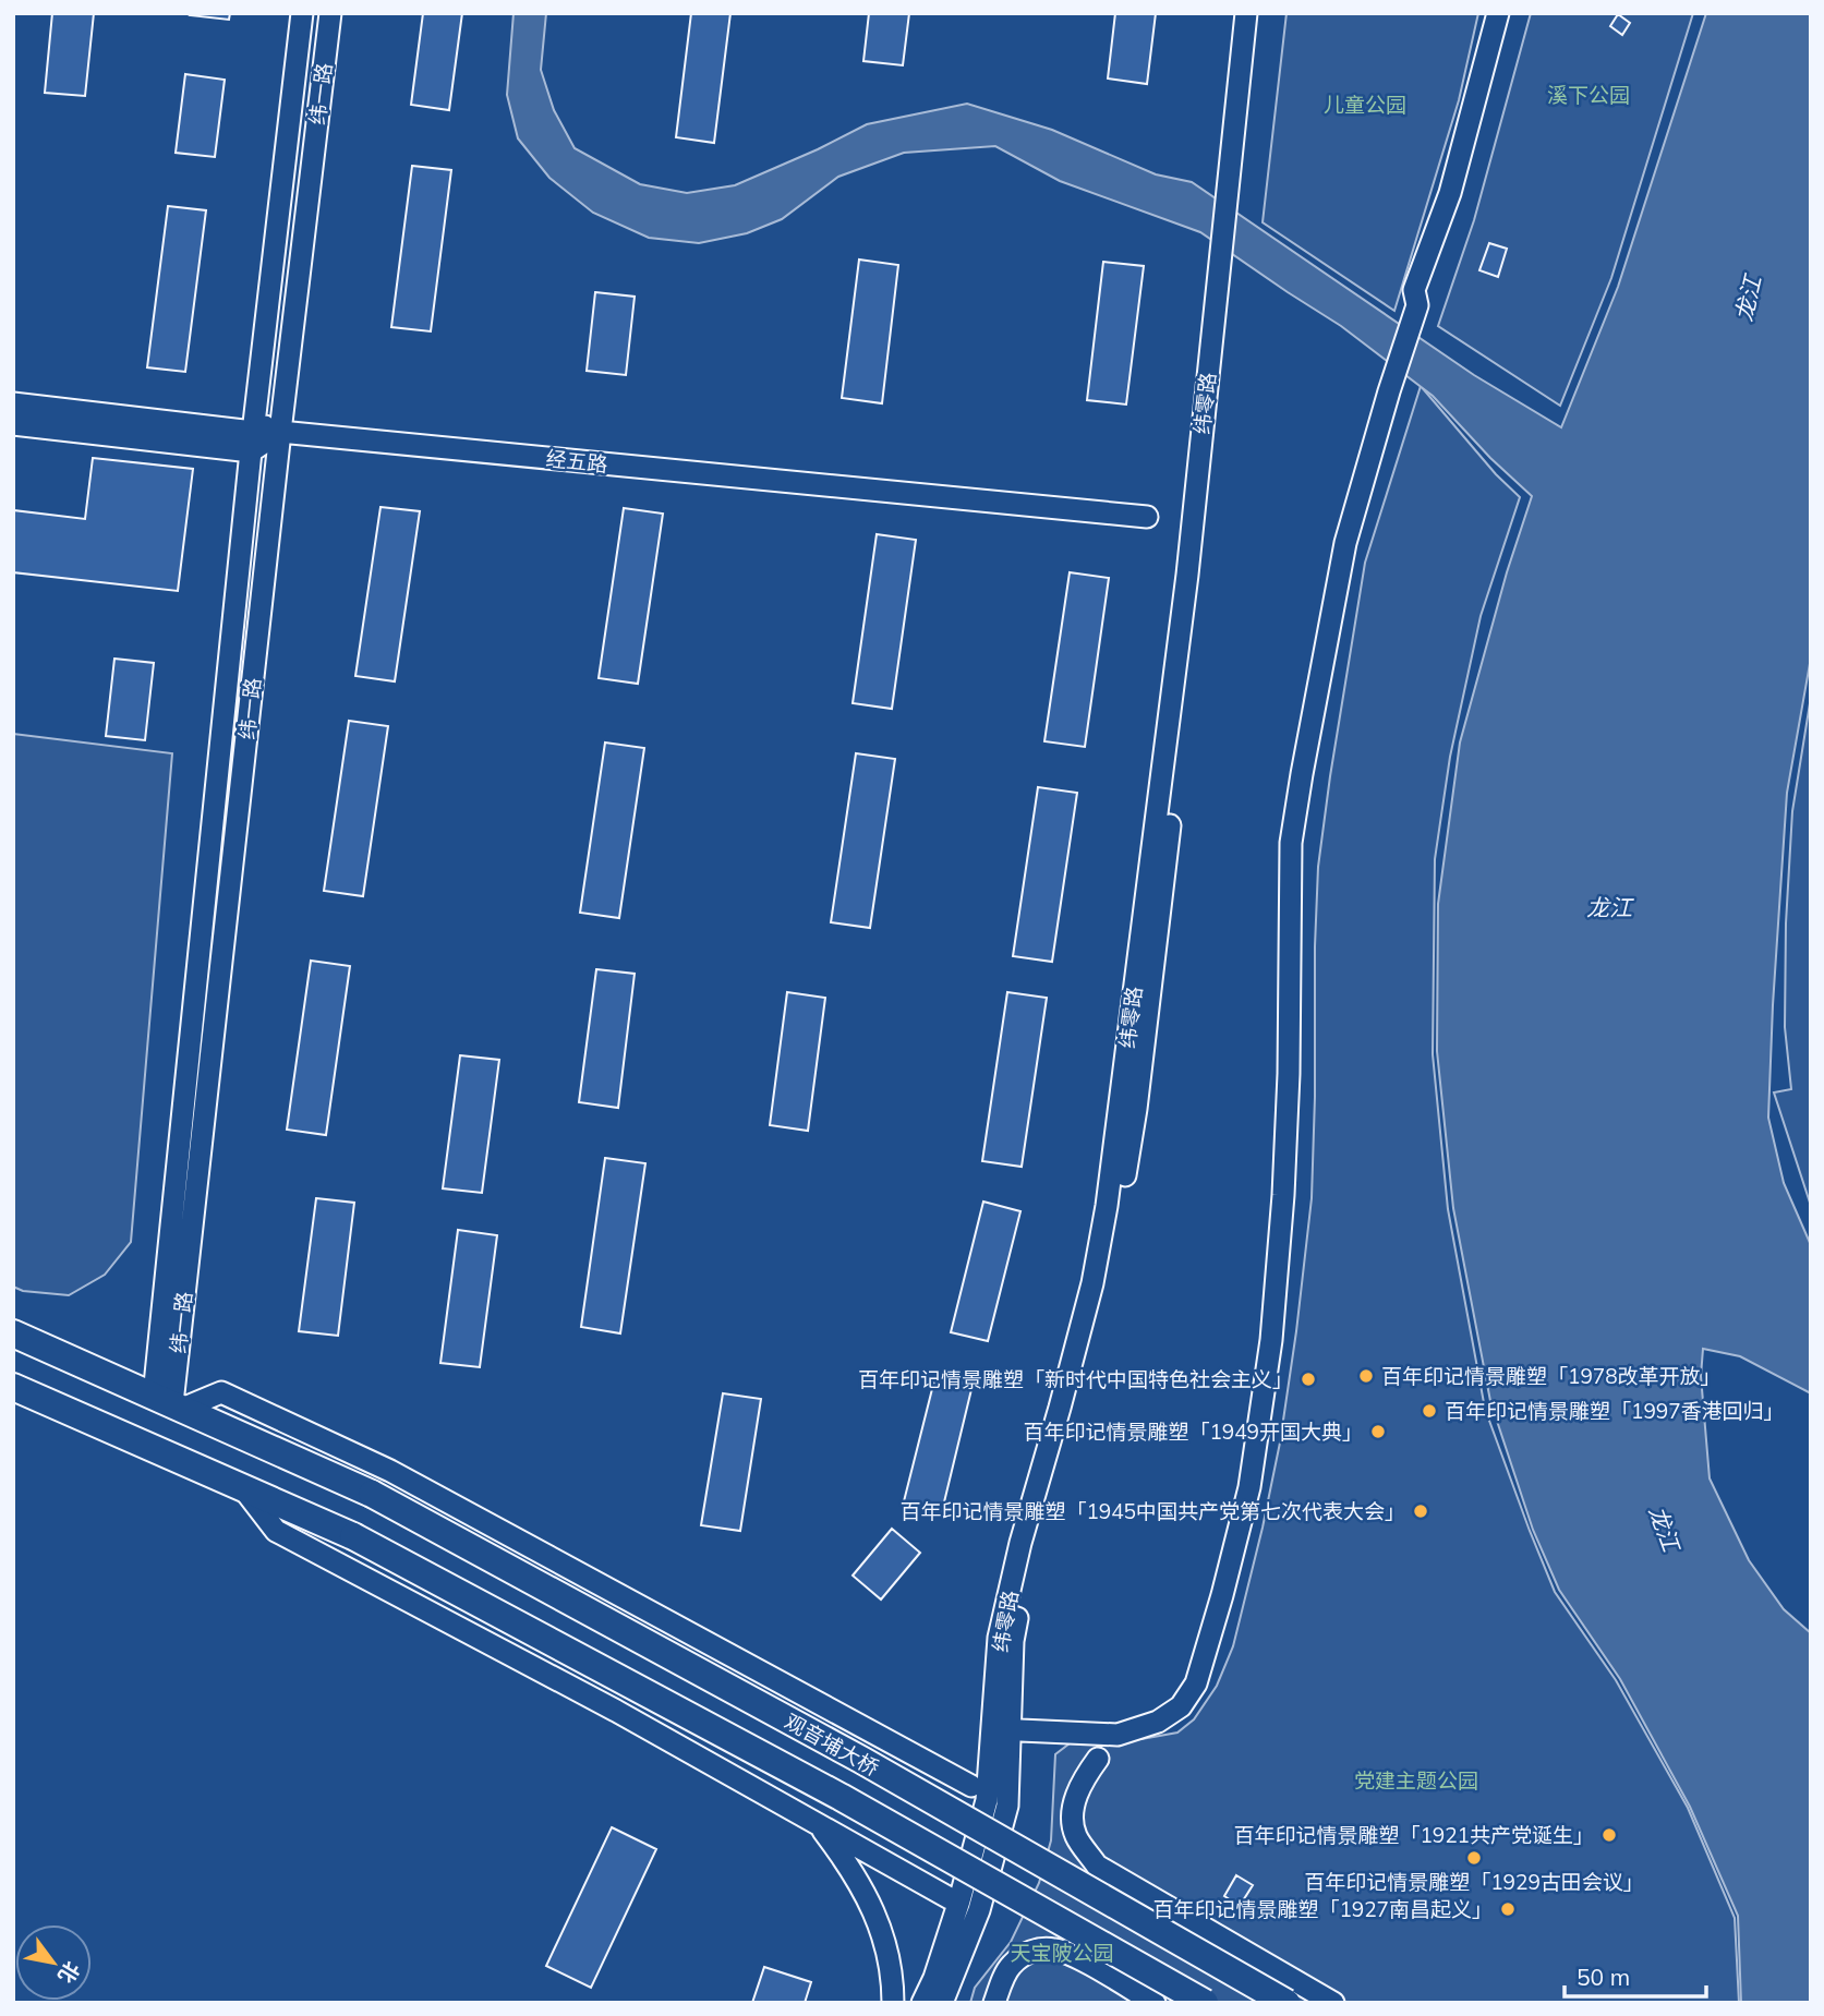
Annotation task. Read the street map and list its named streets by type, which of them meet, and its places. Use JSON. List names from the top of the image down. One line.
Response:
{"streets":{"main road":["观音埔大桥"],"street":["纬一路","纬零路","经五路"]},"crossings":[["纬一路","经五路"],["纬一路","观音埔大桥"]],"water":["龙江"],"parks":["溪下公园","儿童公园","党建主题公园","天宝陂公园"],"places":["百年印记情景雕塑「1978改革开放」","百年印记情景雕塑「新时代中国特色社会主义」","百年印记情景雕塑「1997香港回归」","百年印记情景雕塑「1949开国大典」","百年印记情景雕塑「1945中国共产党第七次代表大会」","百年印记情景雕塑「1921共产党诞生」","百年印记情景雕塑「1929古田会议」","百年印记情景雕塑「1927南昌起义」"],"scale_bar":"50 m","north":"bottom right"}
